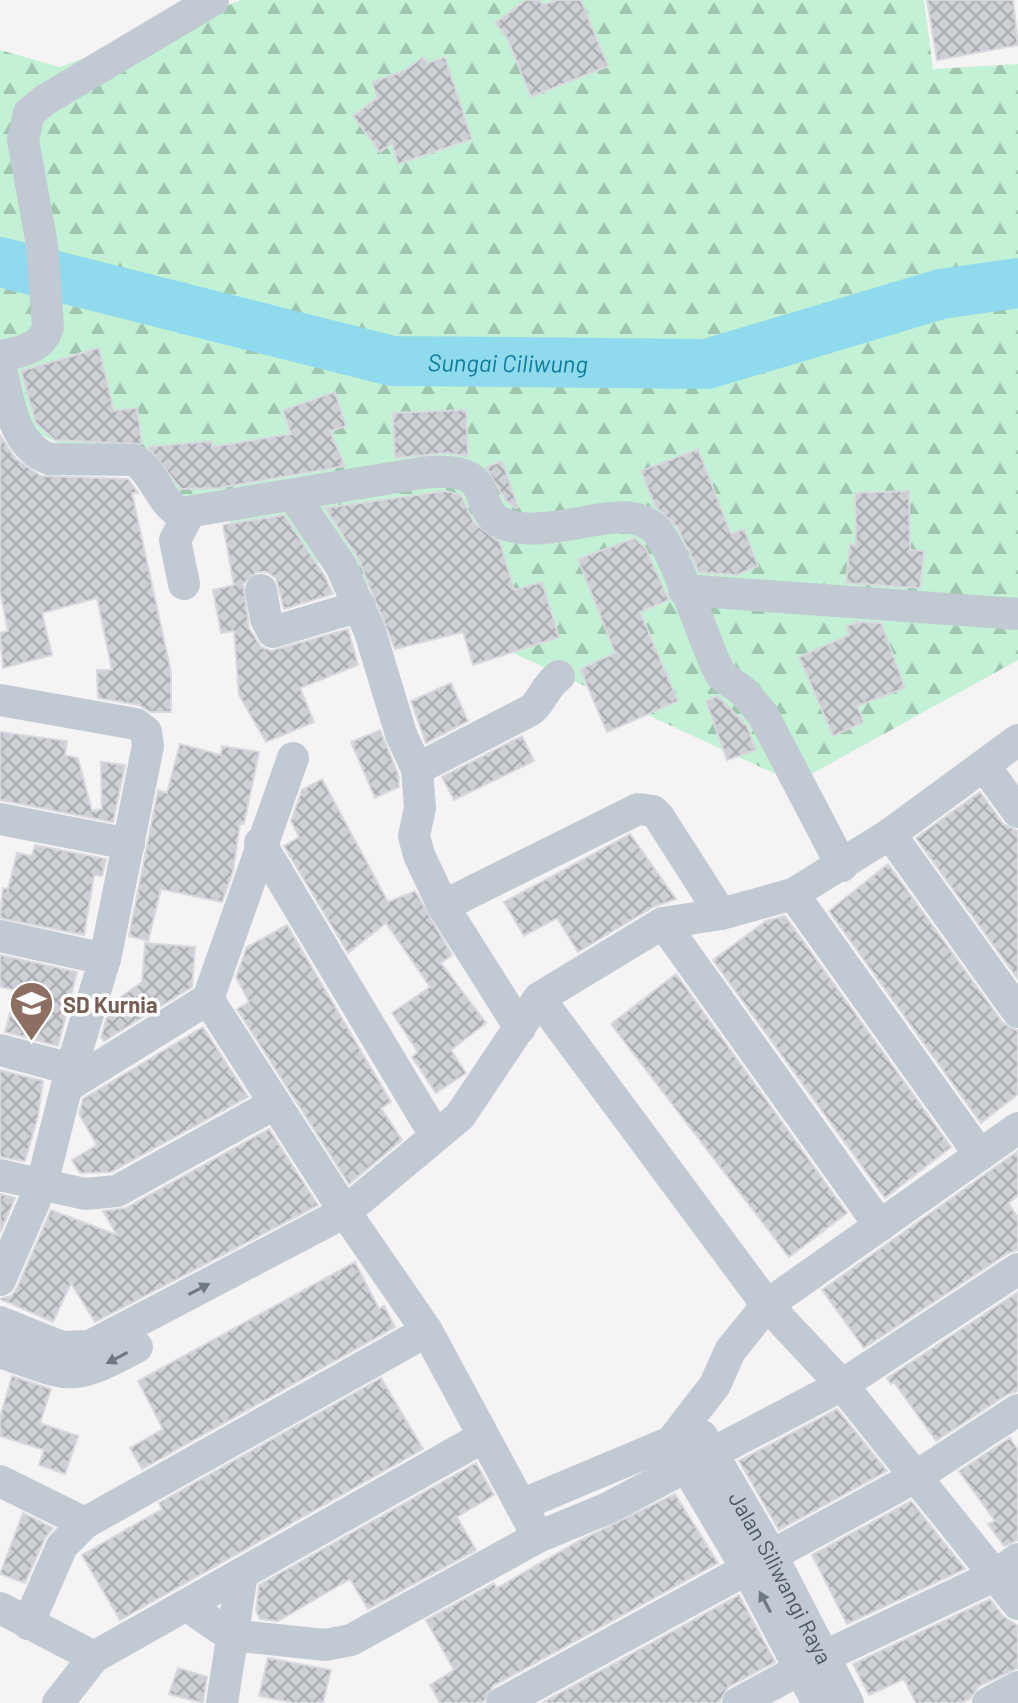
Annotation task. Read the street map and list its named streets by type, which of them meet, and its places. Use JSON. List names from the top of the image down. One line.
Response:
{"streets":{"street":["Jalan Siliwangi Raya"]},"water":["Sungai Ciliwung"],"places":{"school or university":["SD Kurnia"]}}
